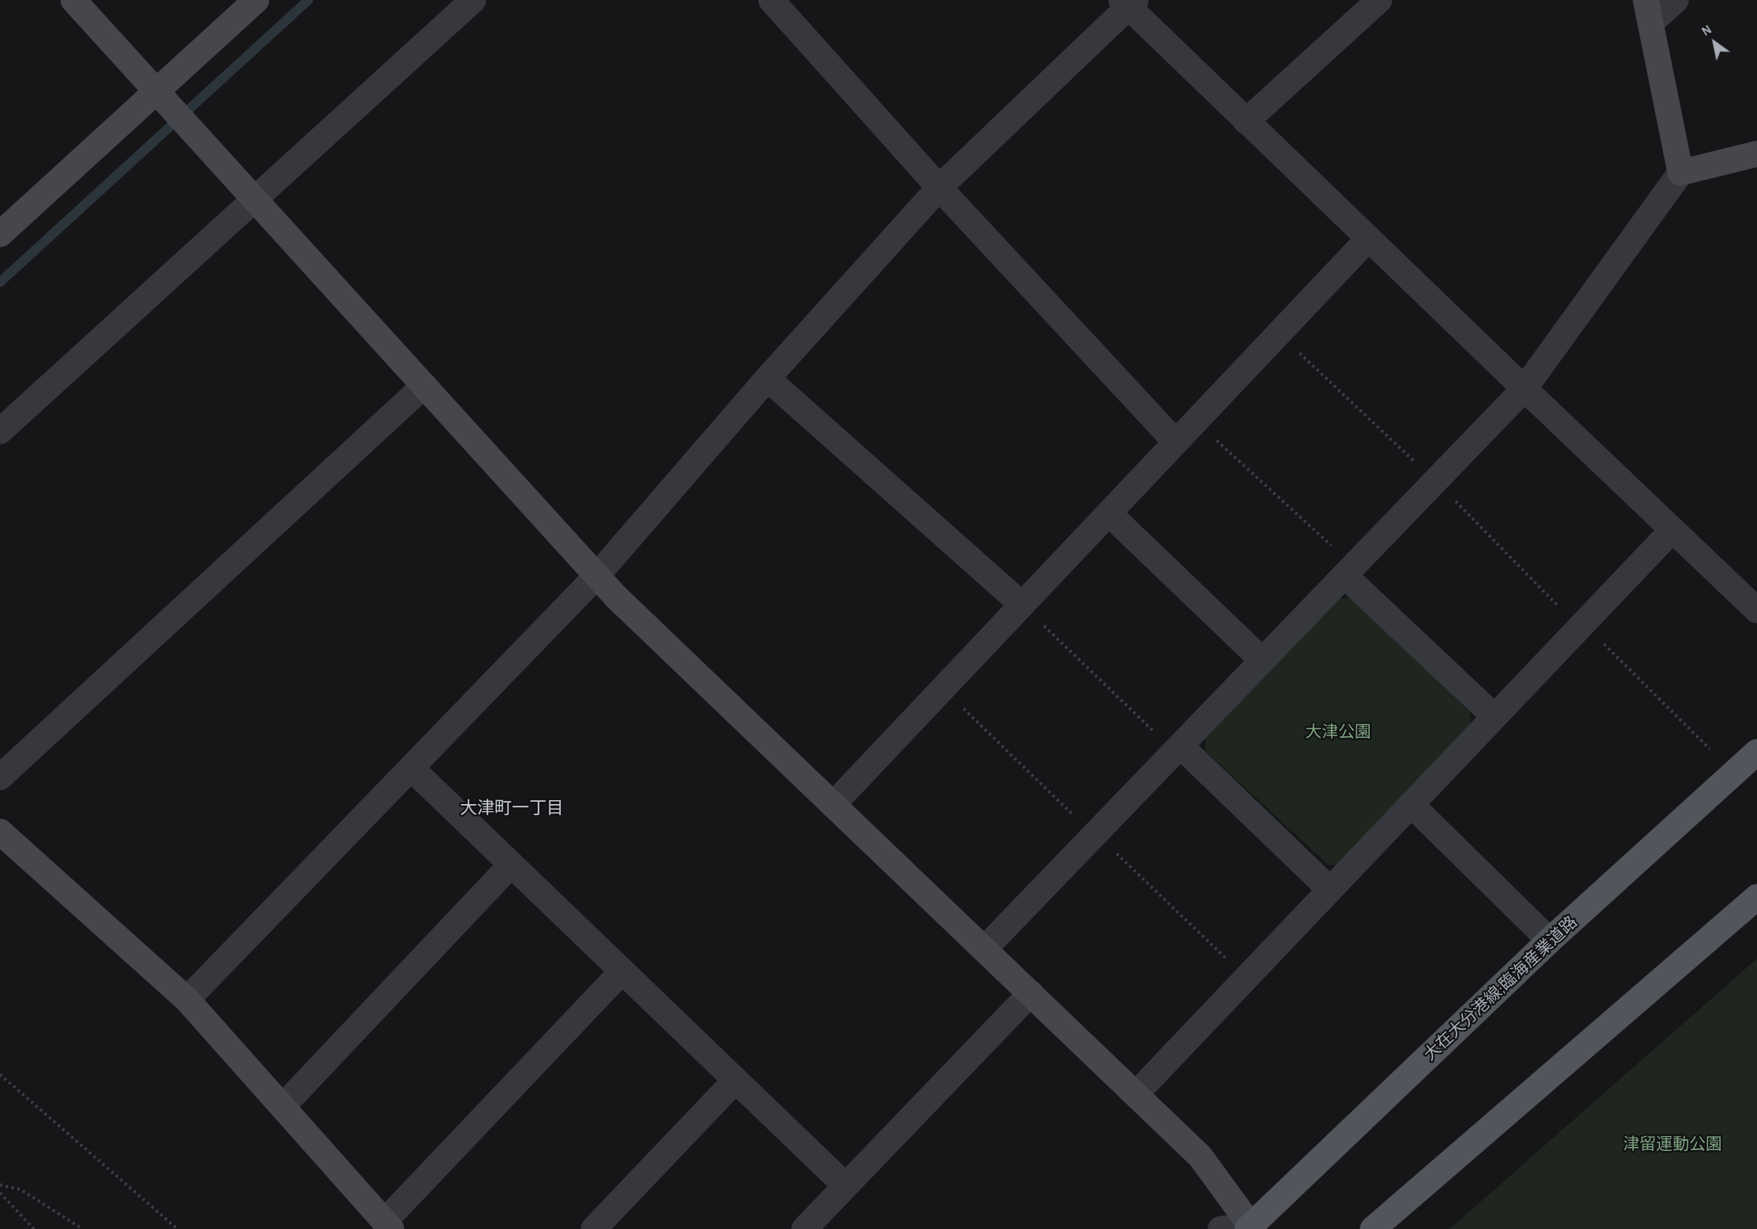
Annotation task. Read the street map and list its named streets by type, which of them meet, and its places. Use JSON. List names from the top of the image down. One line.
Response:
{"streets":{"main road":["大在大分港線;臨海産業道路"]},"districts":["大津町一丁目"],"parks":["大津公園","津留運動公園"],"north":"top left"}
